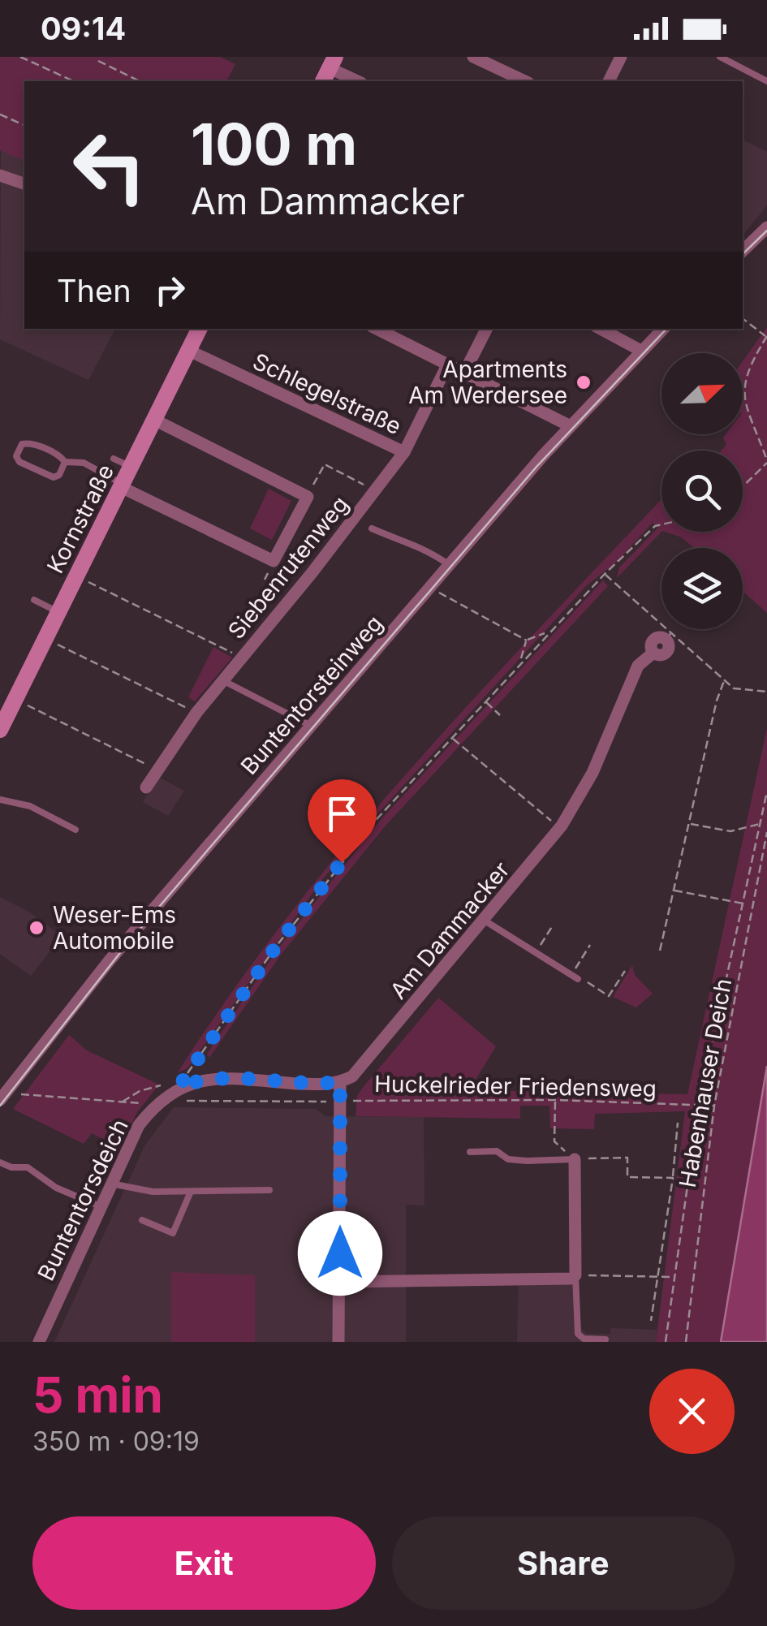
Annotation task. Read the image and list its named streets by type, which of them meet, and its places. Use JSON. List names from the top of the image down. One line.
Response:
{"streets":{"street":["Schlegelstraße","Kornstraße","Siebenrutenweg","Buntentorsteinweg","Am Dammacker","Buntentorsdeich"],"path":["Habenhauser Deich","Huckelrieder Friedensweg"]},"crossings":[["Schlegelstraße","Kornstraße"],["Schlegelstraße","Siebenrutenweg"],["Habenhauser Deich","Huckelrieder Friedensweg"],["Huckelrieder Friedensweg","Buntentorsdeich"]],"places":["Apartments Am Werdersee","Weser-Ems Automobile"],"north":"top right","page":{"status":"09:14","turn":["100 m","Am Dammacker"],"then":"Then","heading":["5 min","350 m · 09:19"],"buttons":["Exit","Share"]}}
